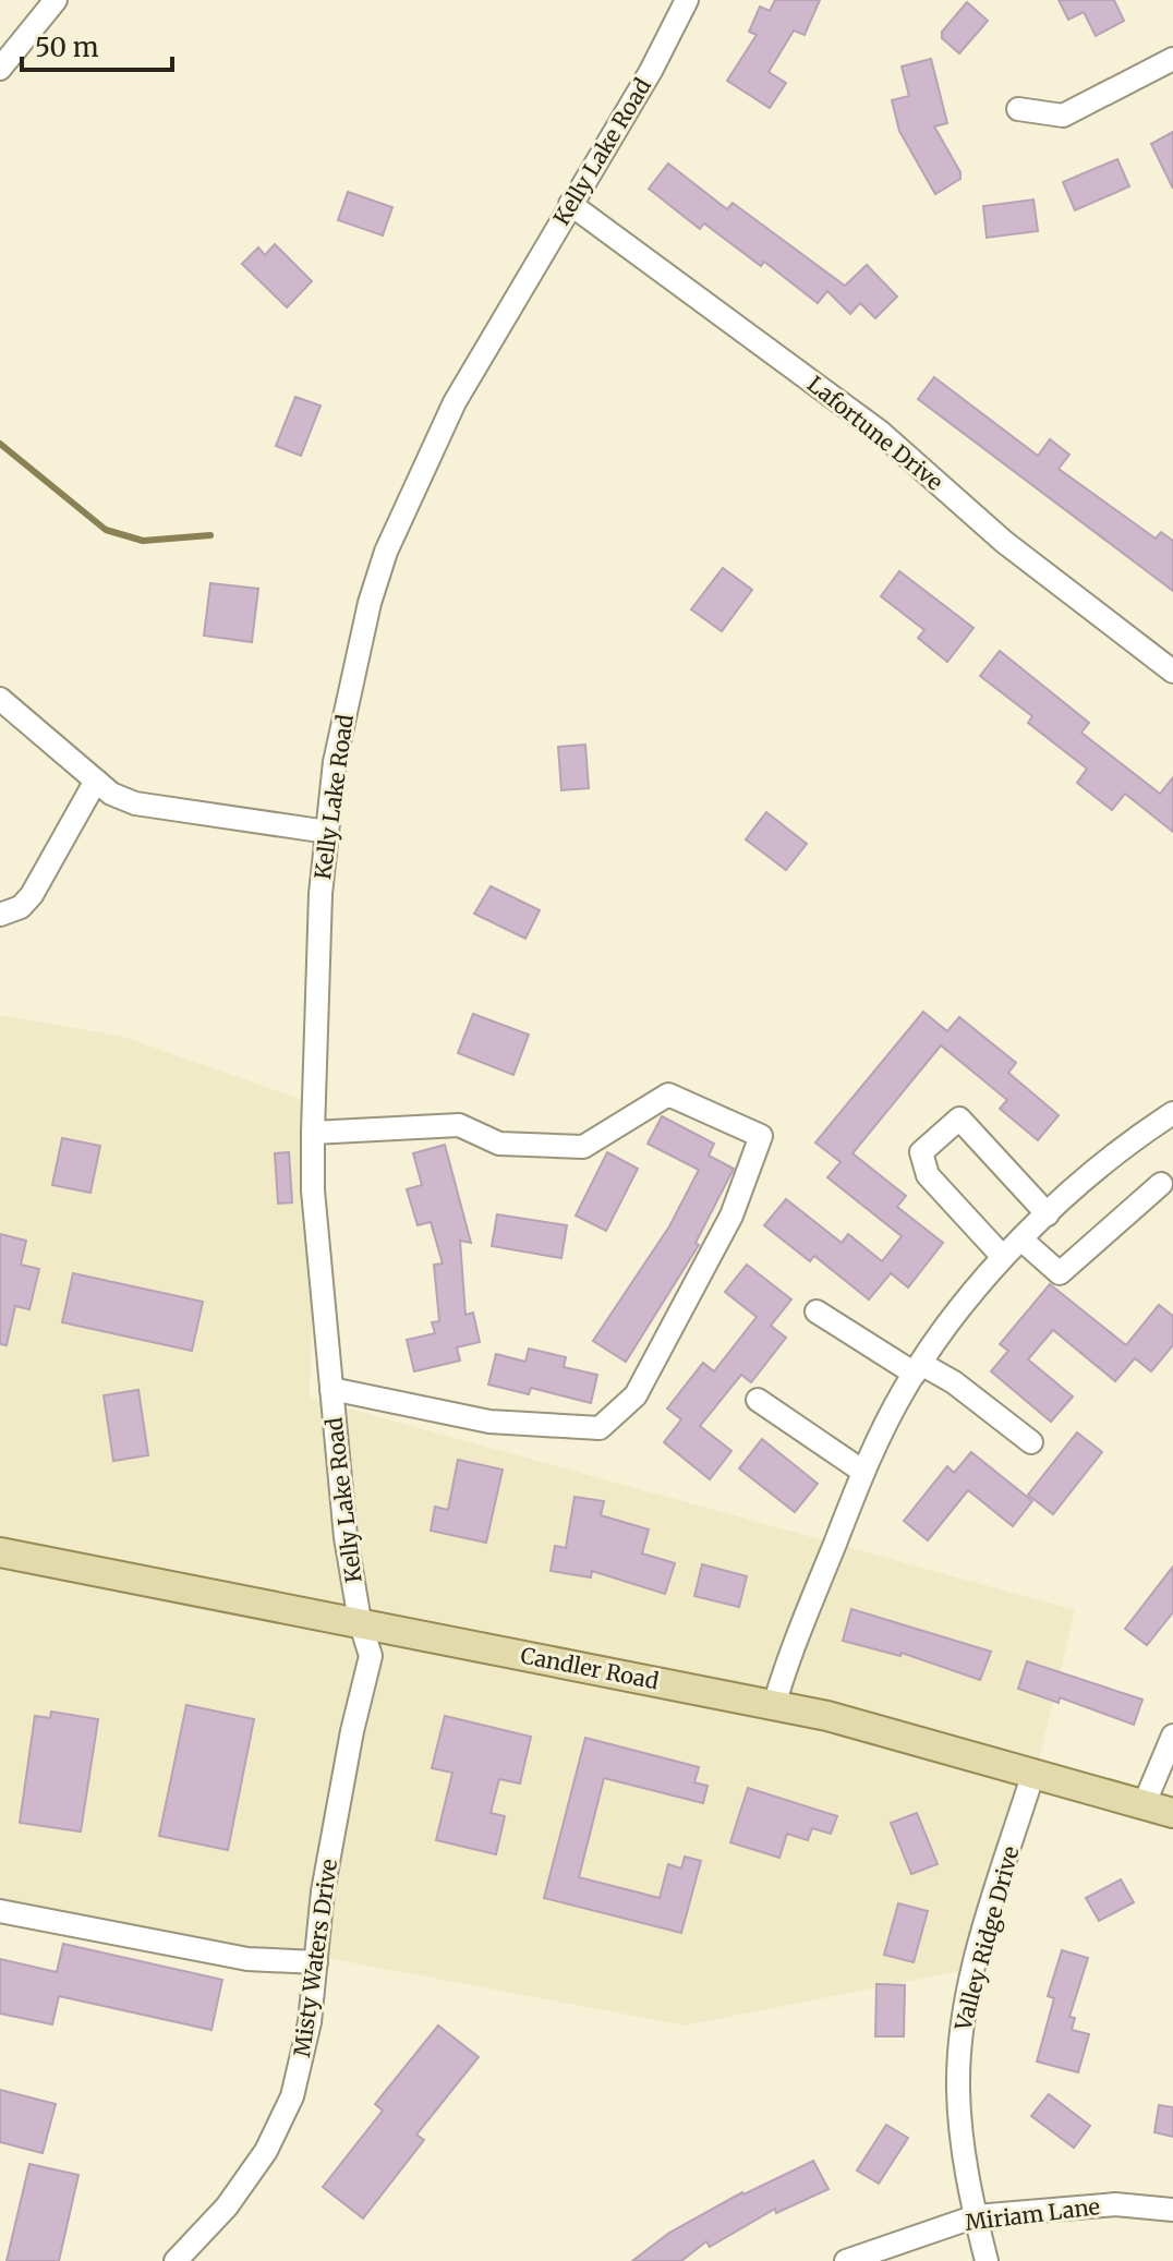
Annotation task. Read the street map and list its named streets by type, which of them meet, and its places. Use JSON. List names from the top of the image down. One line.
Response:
{"streets":{"main road":["Candler Road"],"street":["Kelly Lake Road","Lafortune Drive","Valley Ridge Drive","Misty Waters Drive","Miriam Lane"]},"crossings":[["Kelly Lake Road","Lafortune Drive"],["Kelly Lake Road","Candler Road"],["Kelly Lake Road","Misty Waters Drive"],["Candler Road","Valley Ridge Drive"],["Candler Road","Misty Waters Drive"],["Valley Ridge Drive","Miriam Lane"]],"scale_bar":"50 m"}
